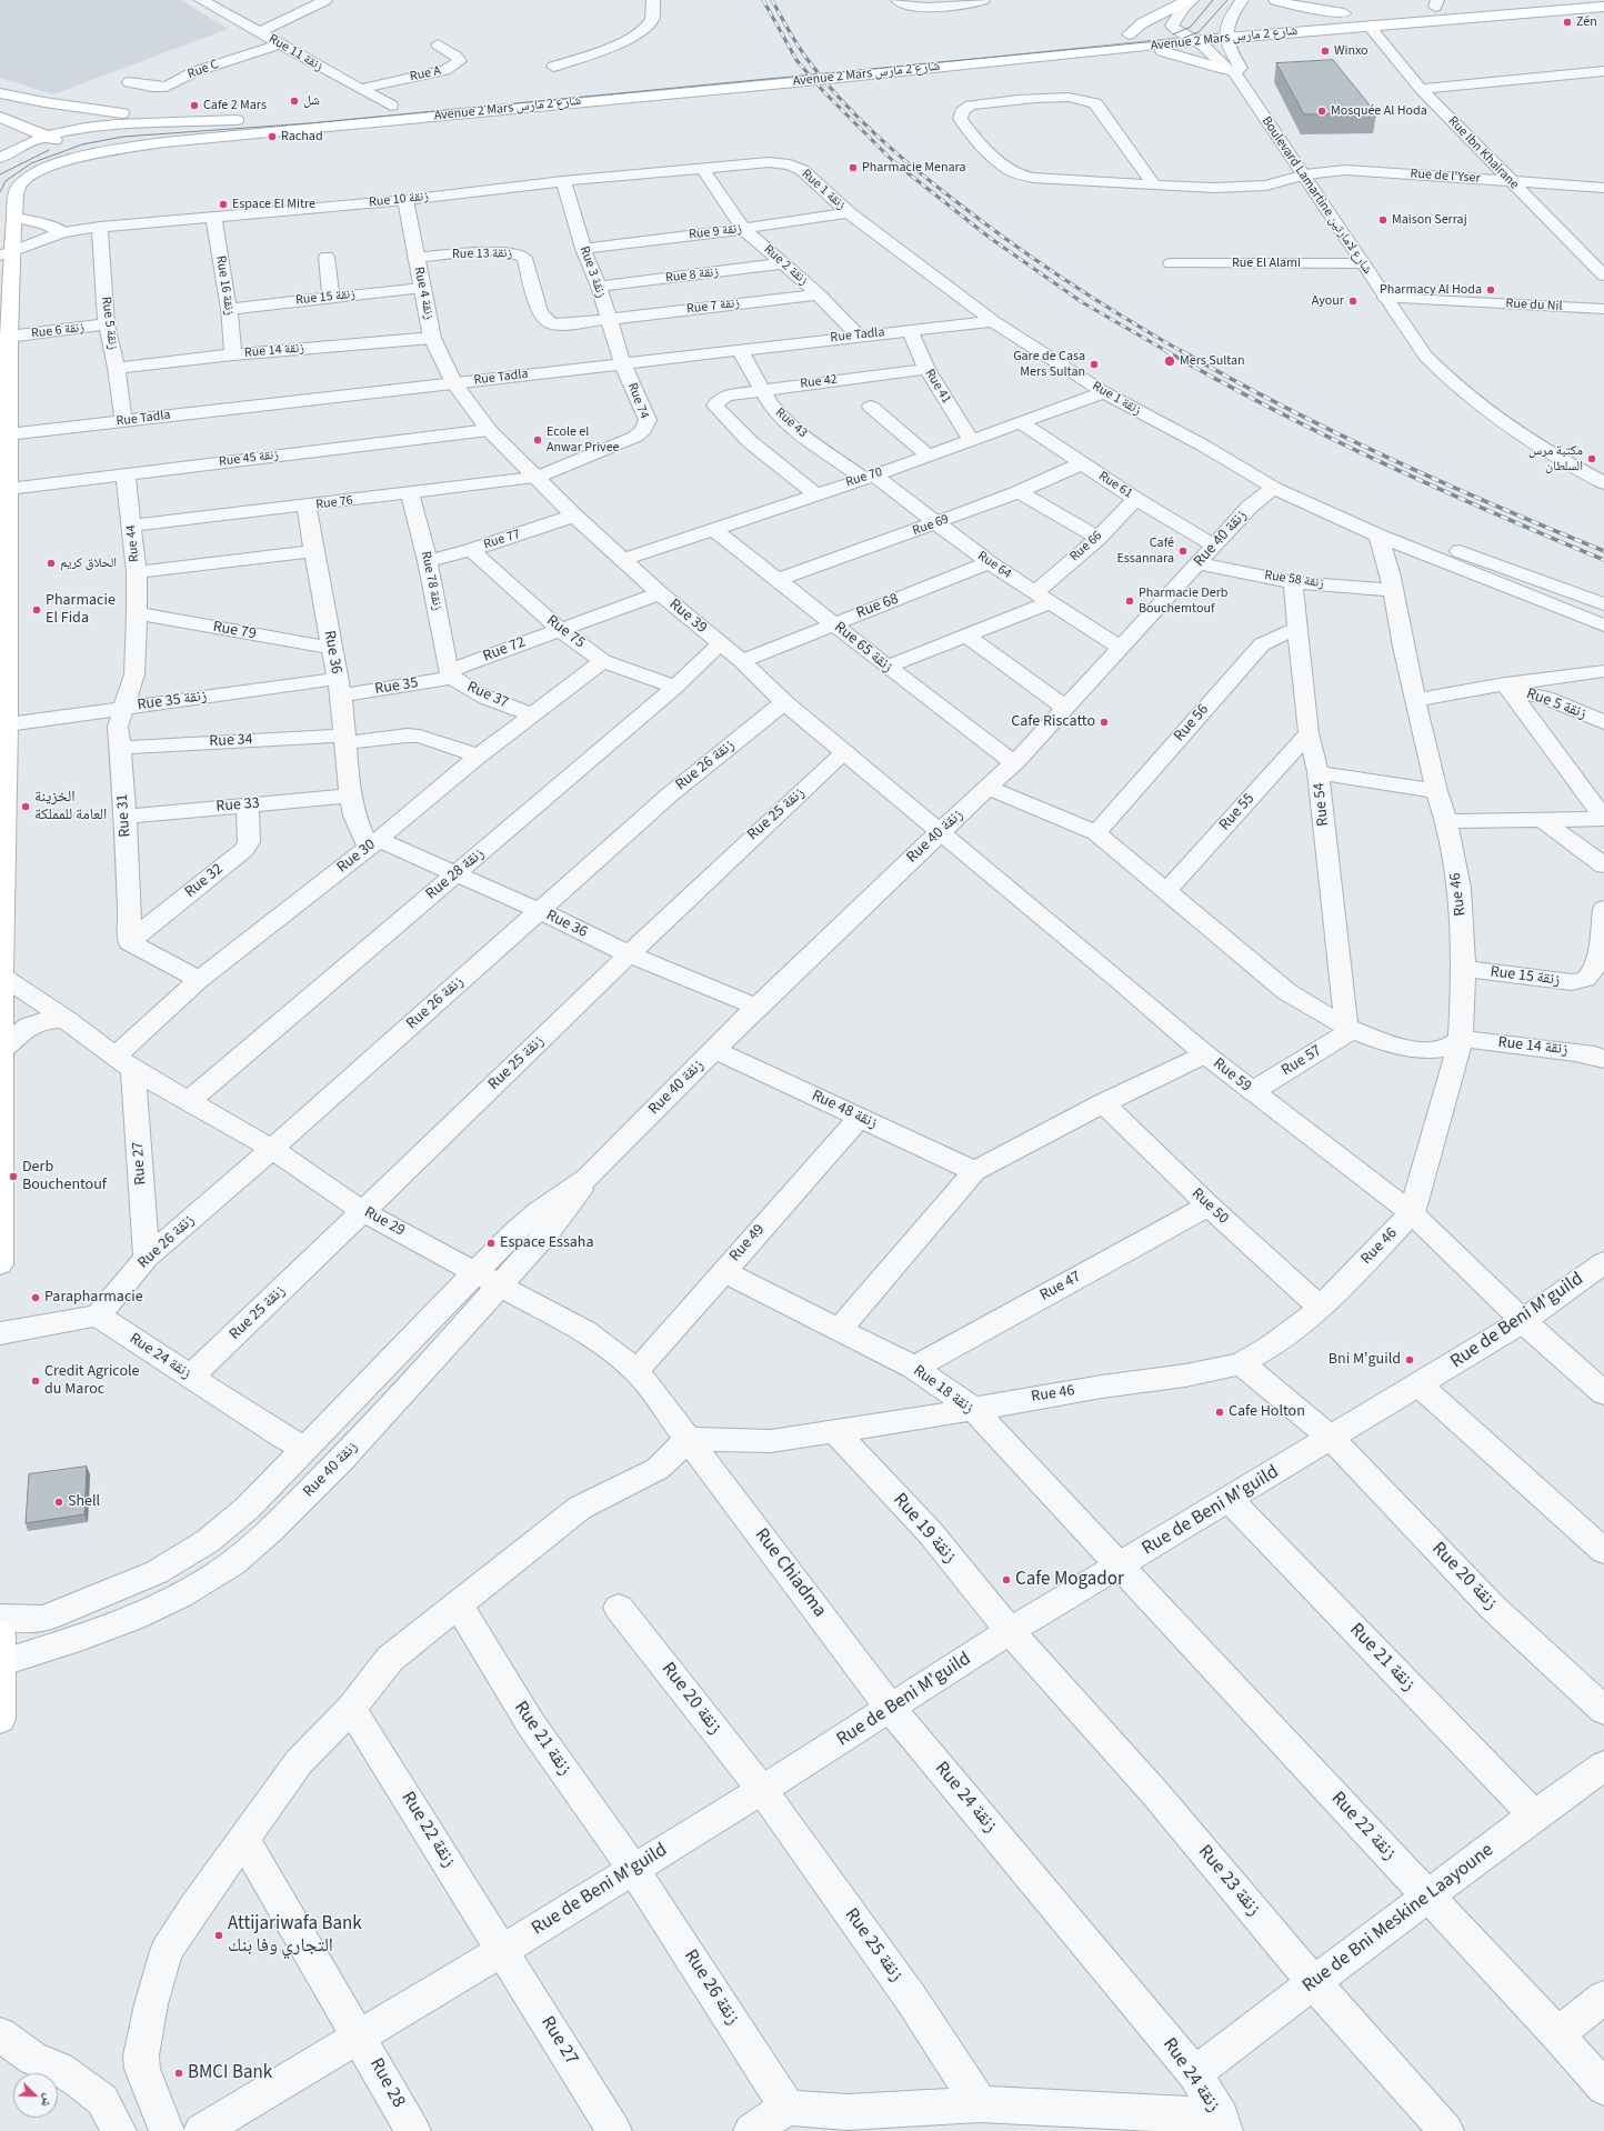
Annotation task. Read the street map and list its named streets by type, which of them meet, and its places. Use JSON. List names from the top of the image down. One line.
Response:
{"streets":{"main road":["Avenue 2 Mars شارع 2 مارس"],"street":["Rue 11 زنقة","Rue C","Rue A","Rue Ibn Khairane","Rue de l'Yser","Rue 1 زنقة","Boulevard Lamartine شارع لامارتين","Rue 10 زنقة","Rue 9 زنقة","Rue 13 زنقة","Rue El Alami","Rue 2 زنقة","Rue 3 زنقة","Rue 8 زنقة","Rue 16 زنقة","Rue 4 زنقة","Rue 15 زنقة","Rue du Nil","Rue 7 زنقة","Rue 5 زنقة","Rue 6 زنقة","Rue Tadla","Rue 14 زنقة","Rue 42","Rue 41","Rue 74","Rue 43","Rue 45 زنقة","Rue 70","Rue 61","Rue 76","Rue 69","Rue 40 زنقة","Rue 77","Rue 44","Rue 66","Rue 64","Rue 58 زنقة","Rue 78 زنقة","Rue 68","Rue 39","Rue 79","Rue 75","Rue 65 زنقة","Rue 72","Rue 36","Rue 35","Rue 37","Rue 35 زنقة","Rue 56","Rue 34","Rue 26 زنقة","Rue 54","Rue 33","Rue 55","Rue 25 زنقة","Rue 31","Rue 30","Rue 28 زنقة","Rue 32","Rue 46","Rue 57","Rue 59","Rue 48 زنقة","Rue 27","Rue 50","Rue 29","Rue 49","Rue 47","Rue de Beni M'guild","Rue 24 زنقة","Rue 18 زنقة","Rue 19 زنقة","Rue Chiadma","Rue 20 زنقة","Rue 21 زنقة","Rue 22 زنقة","Rue 23 زنقة","Rue de Bni Meskine Laayoune","Rue 28"]},"crossings":[["Avenue 2 Mars شارع 2 مارس","Rue Ibn Khairane"],["Avenue 2 Mars شارع 2 مارس","Boulevard Lamartine شارع لامارتين"],["Rue 11 زنقة","Rue C"],["Rue 11 زنقة","Rue A"],["Rue Ibn Khairane","Rue de l'Yser"],["Rue de l'Yser","Boulevard Lamartine شارع لامارتين"],["Rue 1 زنقة","Rue 10 زنقة"],["Rue 1 زنقة","Rue 9 زنقة"],["Rue 1 زنقة","Rue Tadla"],["Rue 1 زنقة","Rue 70"],["Rue 1 زنقة","Rue 40 زنقة"],["Rue 1 زنقة","Rue 46"],["Boulevard Lamartine شارع لامارتين","Rue El Alami"],["Boulevard Lamartine شارع لامارتين","Rue du Nil"],["Rue 10 زنقة","Rue 2 زنقة"],["Rue 10 زنقة","Rue 3 زنقة"],["Rue 10 زنقة","Rue 16 زنقة"],["Rue 10 زنقة","Rue 4 زنقة"],["Rue 10 زنقة","Rue 5 زنقة"],["Rue 9 زنقة","Rue 2 زنقة"],["Rue 9 زنقة","Rue 3 زنقة"],["Rue 13 زنقة","Rue 3 زنقة"],["Rue 13 زنقة","Rue 4 زنقة"],["Rue 13 زنقة","Rue 7 زنقة"],["Rue 2 زنقة","Rue 8 زنقة"],["Rue 2 زنقة","Rue 7 زنقة"],["Rue 2 زنقة","Rue Tadla"],["Rue 3 زنقة","Rue 8 زنقة"],["Rue 3 زنقة","Rue 7 زنقة"],["Rue 3 زنقة","Rue Tadla"],["Rue 3 زنقة","Rue 74"],["Rue 16 زنقة","Rue 15 زنقة"],["Rue 16 زنقة","Rue 14 زنقة"],["Rue 4 زنقة","Rue 15 زنقة"],["Rue 4 زنقة","Rue Tadla"],["Rue 4 زنقة","Rue 14 زنقة"],["Rue 4 زنقة","Rue 39"],["Rue 15 زنقة","Rue 46"],["Rue 5 زنقة","Rue 6 زنقة"],["Rue 5 زنقة","Rue Tadla"],["Rue 5 زنقة","Rue 14 زنقة"],["Rue Tadla","Rue 41"],["Rue Tadla","Rue 74"],["Rue Tadla","Rue 43"],["Rue Tadla","Rue 39"],["Rue 14 زنقة","Rue 46"],["Rue 42","Rue 41"],["Rue 42","Rue 43"],["Rue 42","Rue 70"],["Rue 41","Rue 70"],["Rue 74","Rue 76"],["Rue 74","Rue 39"],["Rue 43","Rue 70"],["Rue 43","Rue 64"],["Rue 45 زنقة","Rue 44"],["Rue 45 زنقة","Rue 39"],["Rue 70","Rue 61"],["Rue 70","Rue 64"],["Rue 70","Rue 39"],["Rue 70","Rue 65 زنقة"],["Rue 61","Rue 69"],["Rue 61","Rue 40 زنقة"],["Rue 61","Rue 66"],["Rue 76","Rue 44"],["Rue 76","Rue 78 زنقة"],["Rue 76","Rue 39"],["Rue 76","Rue 36"],["Rue 69","Rue 64"],["Rue 69","Rue 65 زنقة"],["Rue 40 زنقة","Rue 64"],["Rue 40 زنقة","Rue 58 زنقة"],["Rue 40 زنقة","Rue 39"],["Rue 40 زنقة","Rue 65 زنقة"],["Rue 40 زنقة","Rue 36"],["Rue 40 زنقة","Rue 59"],["Rue 40 زنقة","Rue 48 زنقة"],["Rue 40 زنقة","Rue 29"],["Rue 40 زنقة","Rue 24 زنقة"],["Rue 77","Rue 78 زنقة"],["Rue 77","Rue 39"],["Rue 77","Rue 75"],["Rue 44","Rue 79"],["Rue 44","Rue 31"],["Rue 66","Rue 64"],["Rue 66","Rue 65 زنقة"],["Rue 64","Rue 68"],["Rue 58 زنقة","Rue 54"],["Rue 58 زنقة","Rue 46"],["Rue 78 زنقة","Rue 72"],["Rue 78 زنقة","Rue 35"],["Rue 78 زنقة","Rue 37"],["Rue 68","Rue 39"],["Rue 68","Rue 65 زنقة"],["Rue 39","Rue 72"],["Rue 39","Rue 26 زنقة"],["Rue 39","Rue 25 زنقة"],["Rue 39","Rue 28 زنقة"],["Rue 39","Rue 59"],["Rue 79","Rue 36"],["Rue 79","Rue 31"],["Rue 75","Rue 72"],["Rue 75","Rue 30"],["Rue 75","Rue 28 زنقة"],["Rue 72","Rue 35"],["Rue 72","Rue 37"],["Rue 36","Rue 35"],["Rue 36","Rue 35 زنقة"],["Rue 36","Rue 34"],["Rue 36","Rue 26 زنقة"],["Rue 36","Rue 33"],["Rue 36","Rue 25 زنقة"],["Rue 36","Rue 30"],["Rue 36","Rue 28 زنقة"],["Rue 35","Rue 37"],["Rue 35","Rue 35 زنقة"],["Rue 37","Rue 30"],["Rue 35 زنقة","Rue 31"],["Rue 56","Rue 54"],["Rue 34","Rue 31"],["Rue 34","Rue 30"],["Rue 26 زنقة","Rue 27"],["Rue 26 زنقة","Rue 29"],["Rue 26 زنقة","Rue de Beni M'guild"],["Rue 26 زنقة","Rue 24 زنقة"],["Rue 26 زنقة","Rue 21 زنقة"],["Rue 54","Rue 55"],["Rue 54","Rue 57"],["Rue 33","Rue 31"],["Rue 33","Rue 32"],["Rue 25 زنقة","Rue 29"],["Rue 25 زنقة","Rue de Beni M'guild"],["Rue 25 زنقة","Rue 24 زنقة"],["Rue 25 زنقة","Rue 20 زنقة"],["Rue 31","Rue 32"],["Rue 30","Rue 27"],["Rue 30","Rue 29"],["Rue 28 زنقة","Rue 29"],["Rue 46","Rue 59"],["Rue 46","Rue 50"],["Rue 46","Rue 29"],["Rue 46","Rue 18 زنقة"],["Rue 46","Rue 19 زنقة"],["Rue 46","Rue Chiadma"],["Rue 46","Rue 20 زنقة"],["Rue 57","Rue 59"],["Rue 59","Rue de Beni M'guild"],["Rue 48 زنقة","Rue 49"],["Rue 27","Rue 29"],["Rue 27","Rue de Beni M'guild"],["Rue 27","Rue 22 زنقة"],["Rue 50","Rue 47"],["Rue 29","Rue 49"],["Rue 29","Rue Chiadma"],["Rue 49","Rue 18 زنقة"],["Rue 47","Rue 18 زنقة"],["Rue de Beni M'guild","Rue 24 زنقة"],["Rue de Beni M'guild","Rue 18 زنقة"],["Rue de Beni M'guild","Rue 19 زنقة"],["Rue de Beni M'guild","Rue Chiadma"],["Rue de Beni M'guild","Rue 20 زنقة"],["Rue de Beni M'guild","Rue 21 زنقة"],["Rue de Beni M'guild","Rue 22 زنقة"],["Rue de Beni M'guild","Rue 23 زنقة"],["Rue de Beni M'guild","Rue 28"],["Rue 24 زنقة","Rue Chiadma"],["Rue 24 زنقة","Rue de Bni Meskine Laayoune"],["Rue 18 زنقة","Rue 22 زنقة"],["Rue 19 زنقة","Rue 23 زنقة"],["Rue 21 زنقة","Rue de Bni Meskine Laayoune"],["Rue 22 زنقة","Rue de Bni Meskine Laayoune"],["Rue 23 زنقة","Rue de Bni Meskine Laayoune"]],"places":["Zén","Winxo","شل","Cafe 2 Mars","Mosquée Al Hoda","Rachad","Pharmacie Menara","Espace El Mitre","Maison Serraj","Pharmacy Al Hoda","Ayour","Mers Sultan","Gare de Casa Mers Sultan","Ecole el Anwar Privee","مكتبة مرس السلطان","Café Essannara","الحلاق كريم","Pharmacie Derb Bouchemtouf","Pharmacie El Fida","Cafe Riscatto","الخزينة العامة للمملكة","Derb Bouchentouf","Espace Essaha","Parapharmacie","Bni M'guild","Credit Agricole du Maroc","Cafe Holton","Shell","Cafe Mogador","Attijariwafa Bank التجاري وفا بنك","BMCI Bank"],"north":"bottom right"}
